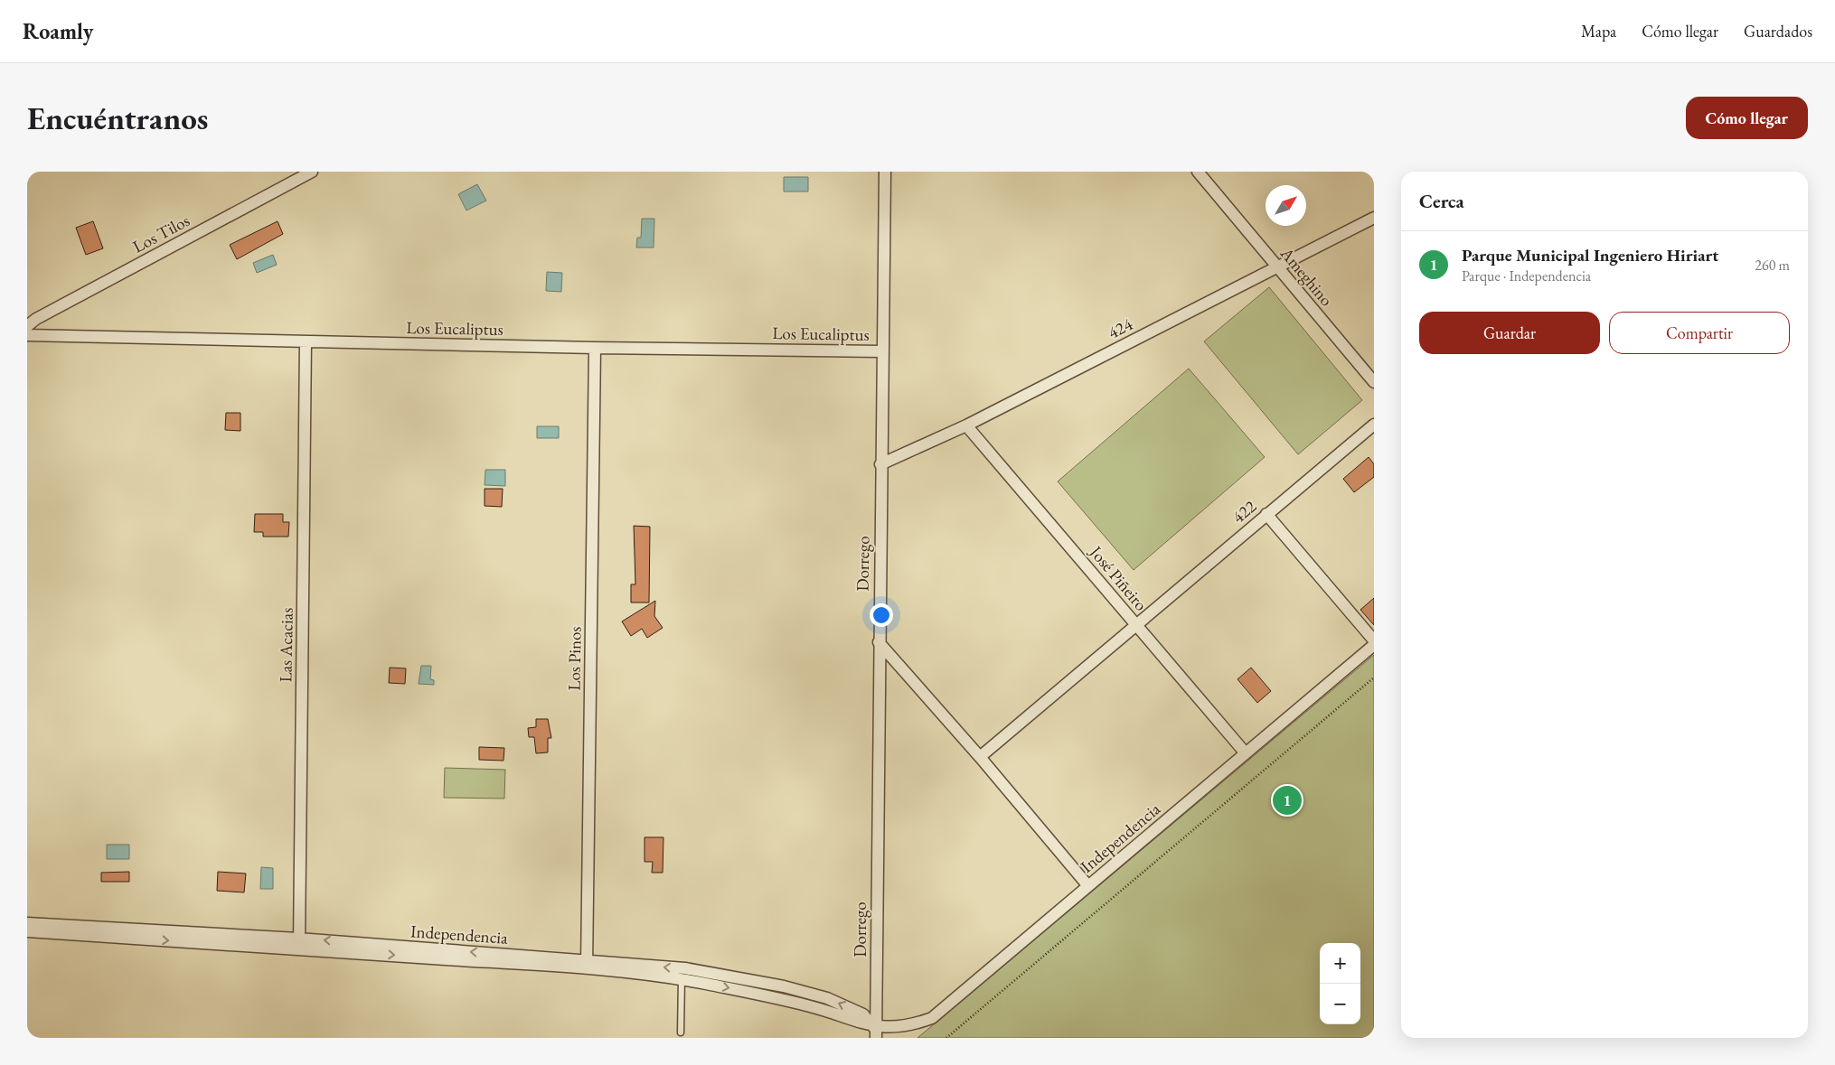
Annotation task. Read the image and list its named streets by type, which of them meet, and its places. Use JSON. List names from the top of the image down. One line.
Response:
{"streets":{"street":["Los Tilos","Ameghino","Los Eucaliptus","424","422","Dorrego","José Piñeiro","Las Acacias","Los Pinos","Independencia"]},"crossings":[["Ameghino","424"],["Los Eucaliptus","Dorrego"],["Los Eucaliptus","Las Acacias"],["Los Eucaliptus","Los Pinos"],["424","Dorrego"],["424","José Piñeiro"],["422","José Piñeiro"],["Dorrego","Independencia"],["José Piñeiro","Independencia"],["Las Acacias","Independencia"],["Los Pinos","Independencia"]],"north":"top right","page":{"header":"Roamly","nav":["Mapa","Cómo llegar","Guardados"],"buttons":["Cómo llegar",["Guardar","Compartir"]],"title":"Encuéntranos","heading":"Cerca","list":[{"mark":"1","name":"Parque Municipal Ingeniero Hiriart","note":"Parque · Independencia","value":"260 m"}],"pins":"1","map_buttons":["+","−"]}}
